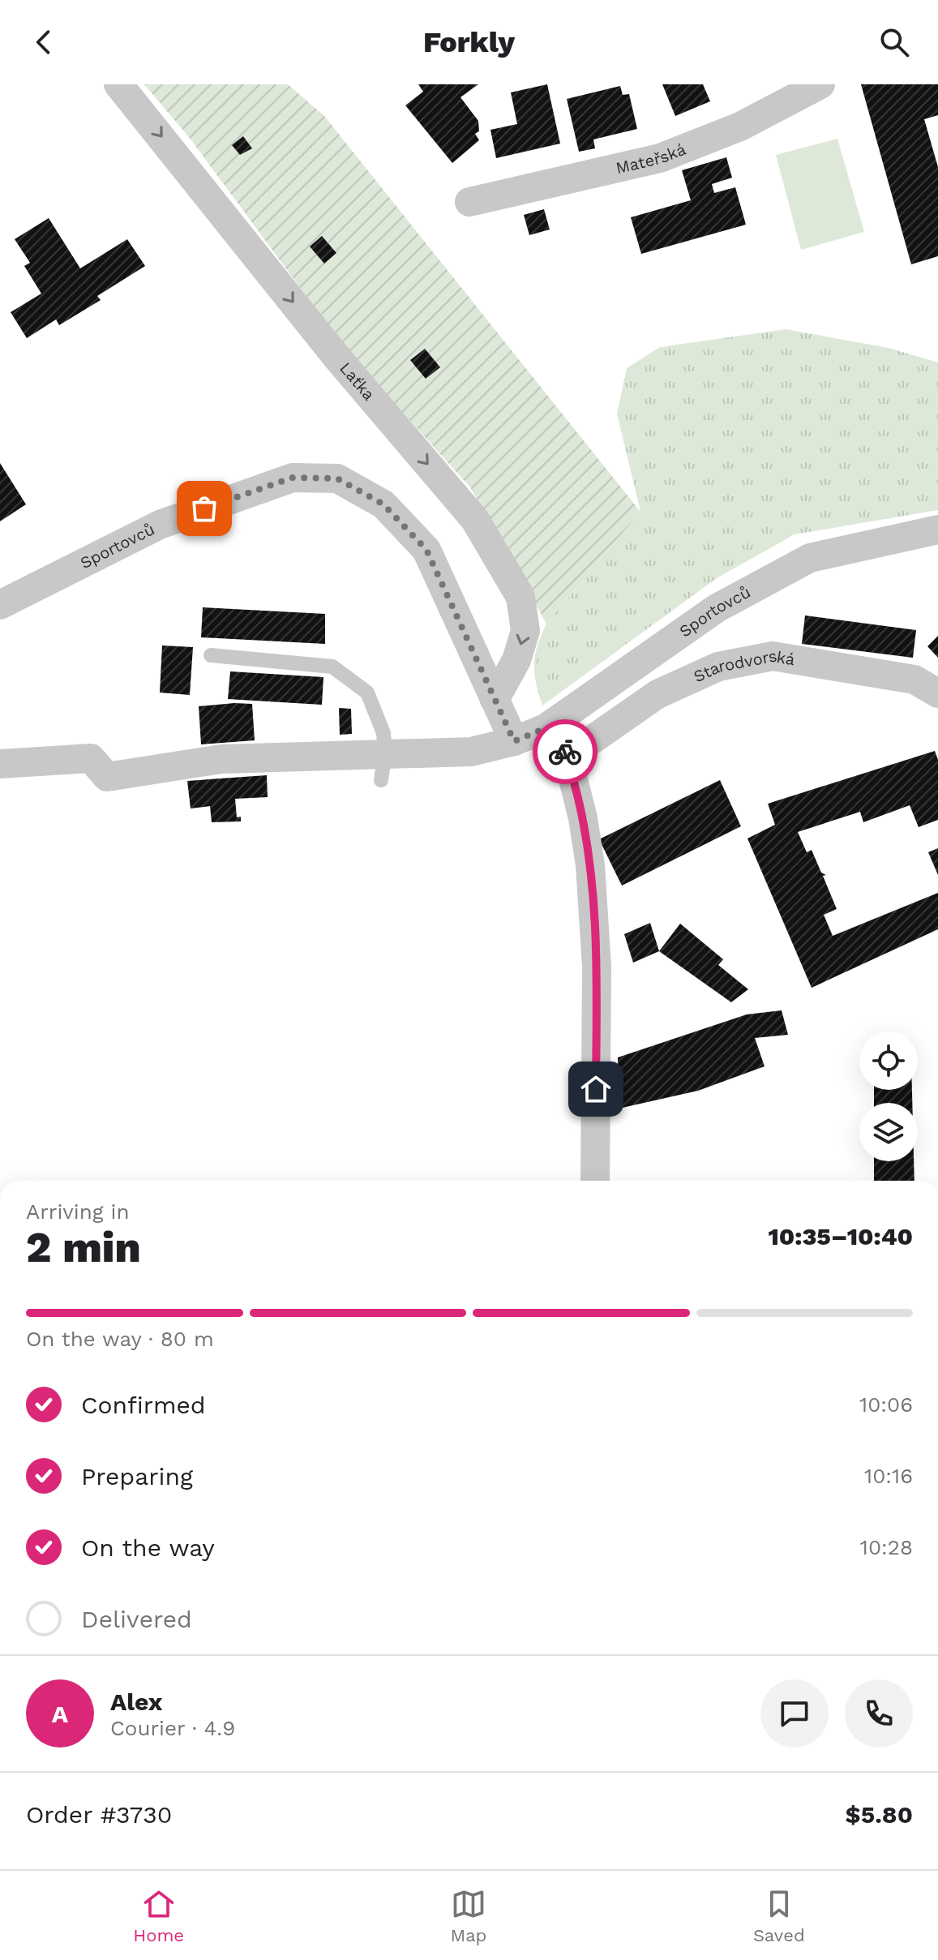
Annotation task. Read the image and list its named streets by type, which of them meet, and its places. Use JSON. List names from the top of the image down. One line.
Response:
{"streets":{"street":["Mateřská","Laťka","Sportovců","Starodvorská"]},"crossings":[["Laťka","Sportovců"]],"one_way":["Laťka"],"page":{"header":"Forkly","heading":["2 min","Arriving in","10:35–10:40"],"panel":["Alex","Courier · 4.9","Order #3730","$5.80"],"bar":"On the way · 80 m","list":[["Confirmed","10:06"],["Preparing","10:16"],["On the way","10:28"],"Delivered"],"round":"A","tabs":["Home","Map","Saved"]}}
